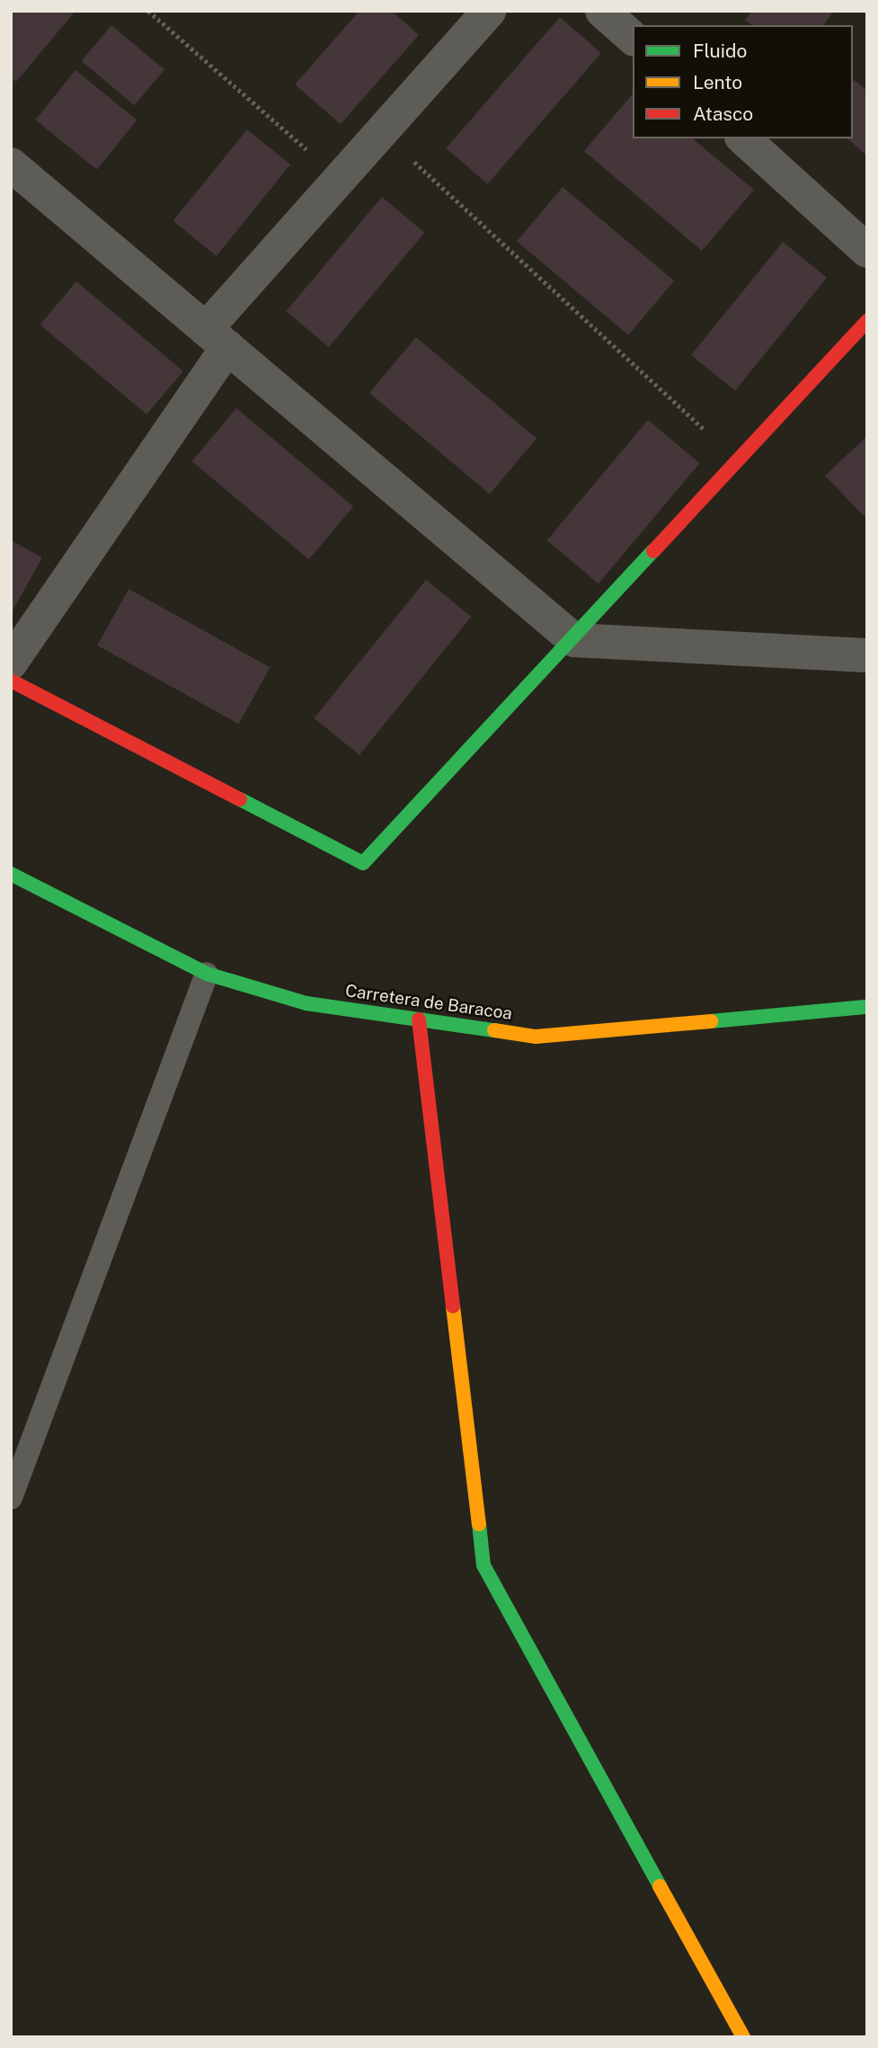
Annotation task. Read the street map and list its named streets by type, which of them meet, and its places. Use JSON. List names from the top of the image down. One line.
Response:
{"streets":{"street":["Carretera de Baracoa"]},"legend":["Fluido","Lento","Atasco"]}
